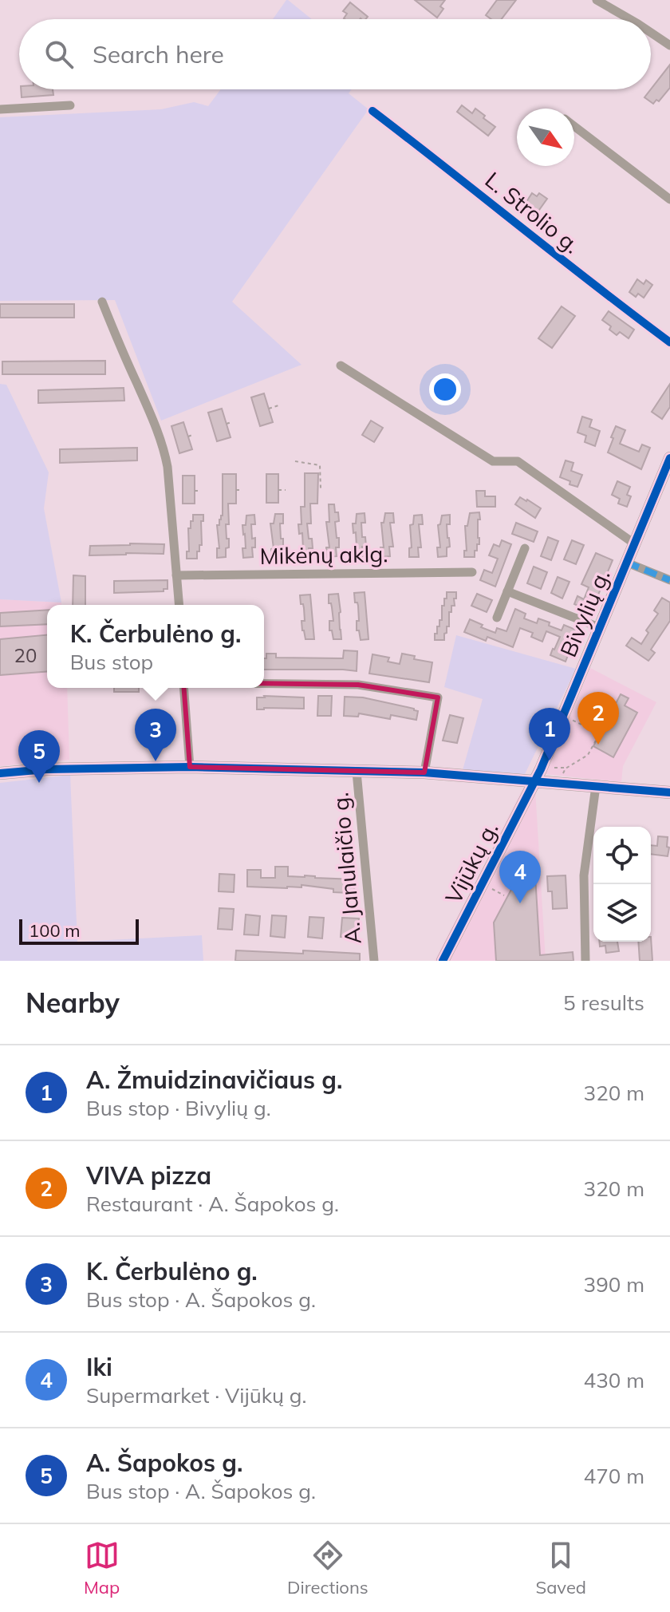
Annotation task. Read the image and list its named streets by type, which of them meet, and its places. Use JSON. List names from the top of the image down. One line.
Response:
{"streets":{"street":["L. Strolio g.","Mikėnų aklg.","Bivylių g.","Vijūkų g.","A. Janulaičio g."]},"crossings":[["Bivylių g.","Vijūkų g."]],"house_numbers":["20"],"scale_bar":"100 m","north":"bottom right","page":{"search":"Search here","popup":["K. Čerbulėno g.","Bus stop"],"pins":["2","1","3","5","4"],"scale":"100 m","heading":["Nearby","5 results"],"list":[{"mark":"1","name":"A. Žmuidzinavičiaus g.","note":"Bus stop · Bivylių g.","value":"320 m"},{"mark":"2","name":"VIVA pizza","note":"Restaurant · A. Šapokos g.","value":"320 m"},{"mark":"3","name":"K. Čerbulėno g.","note":"Bus stop · A. Šapokos g.","value":"390 m"},{"mark":"4","name":"Iki","note":"Supermarket · Vijūkų g.","value":"430 m"},{"mark":"5","name":"A. Šapokos g.","note":"Bus stop · A. Šapokos g.","value":"470 m"}],"nav":["Map","Directions","Saved"]}}
